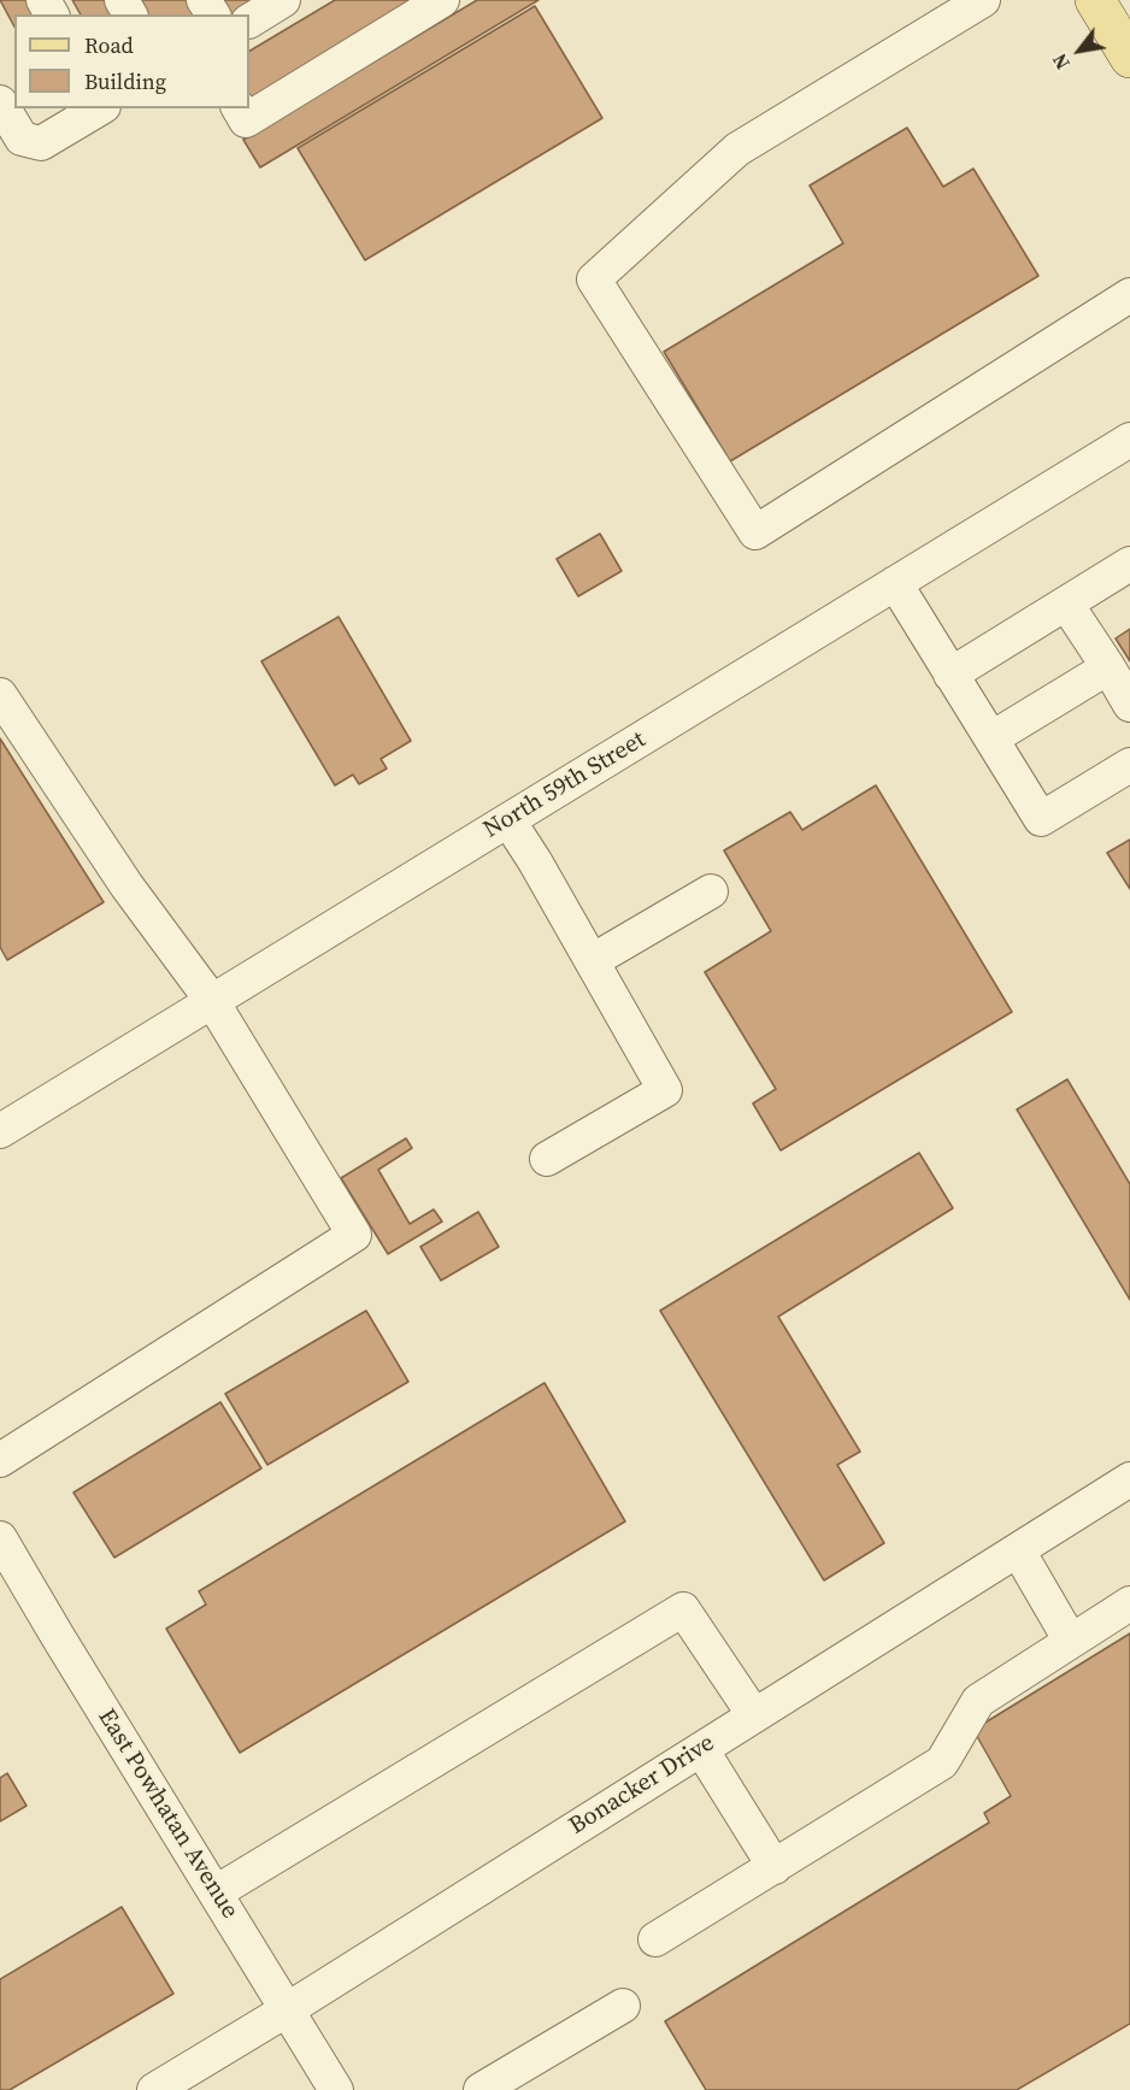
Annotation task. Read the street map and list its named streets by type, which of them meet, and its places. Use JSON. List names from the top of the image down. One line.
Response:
{"streets":{"street":["North 59th Street","Bonacker Drive","East Powhatan Avenue"]},"crossings":[["Bonacker Drive","East Powhatan Avenue"]],"legend":["Road","Building"],"north":"bottom left"}
